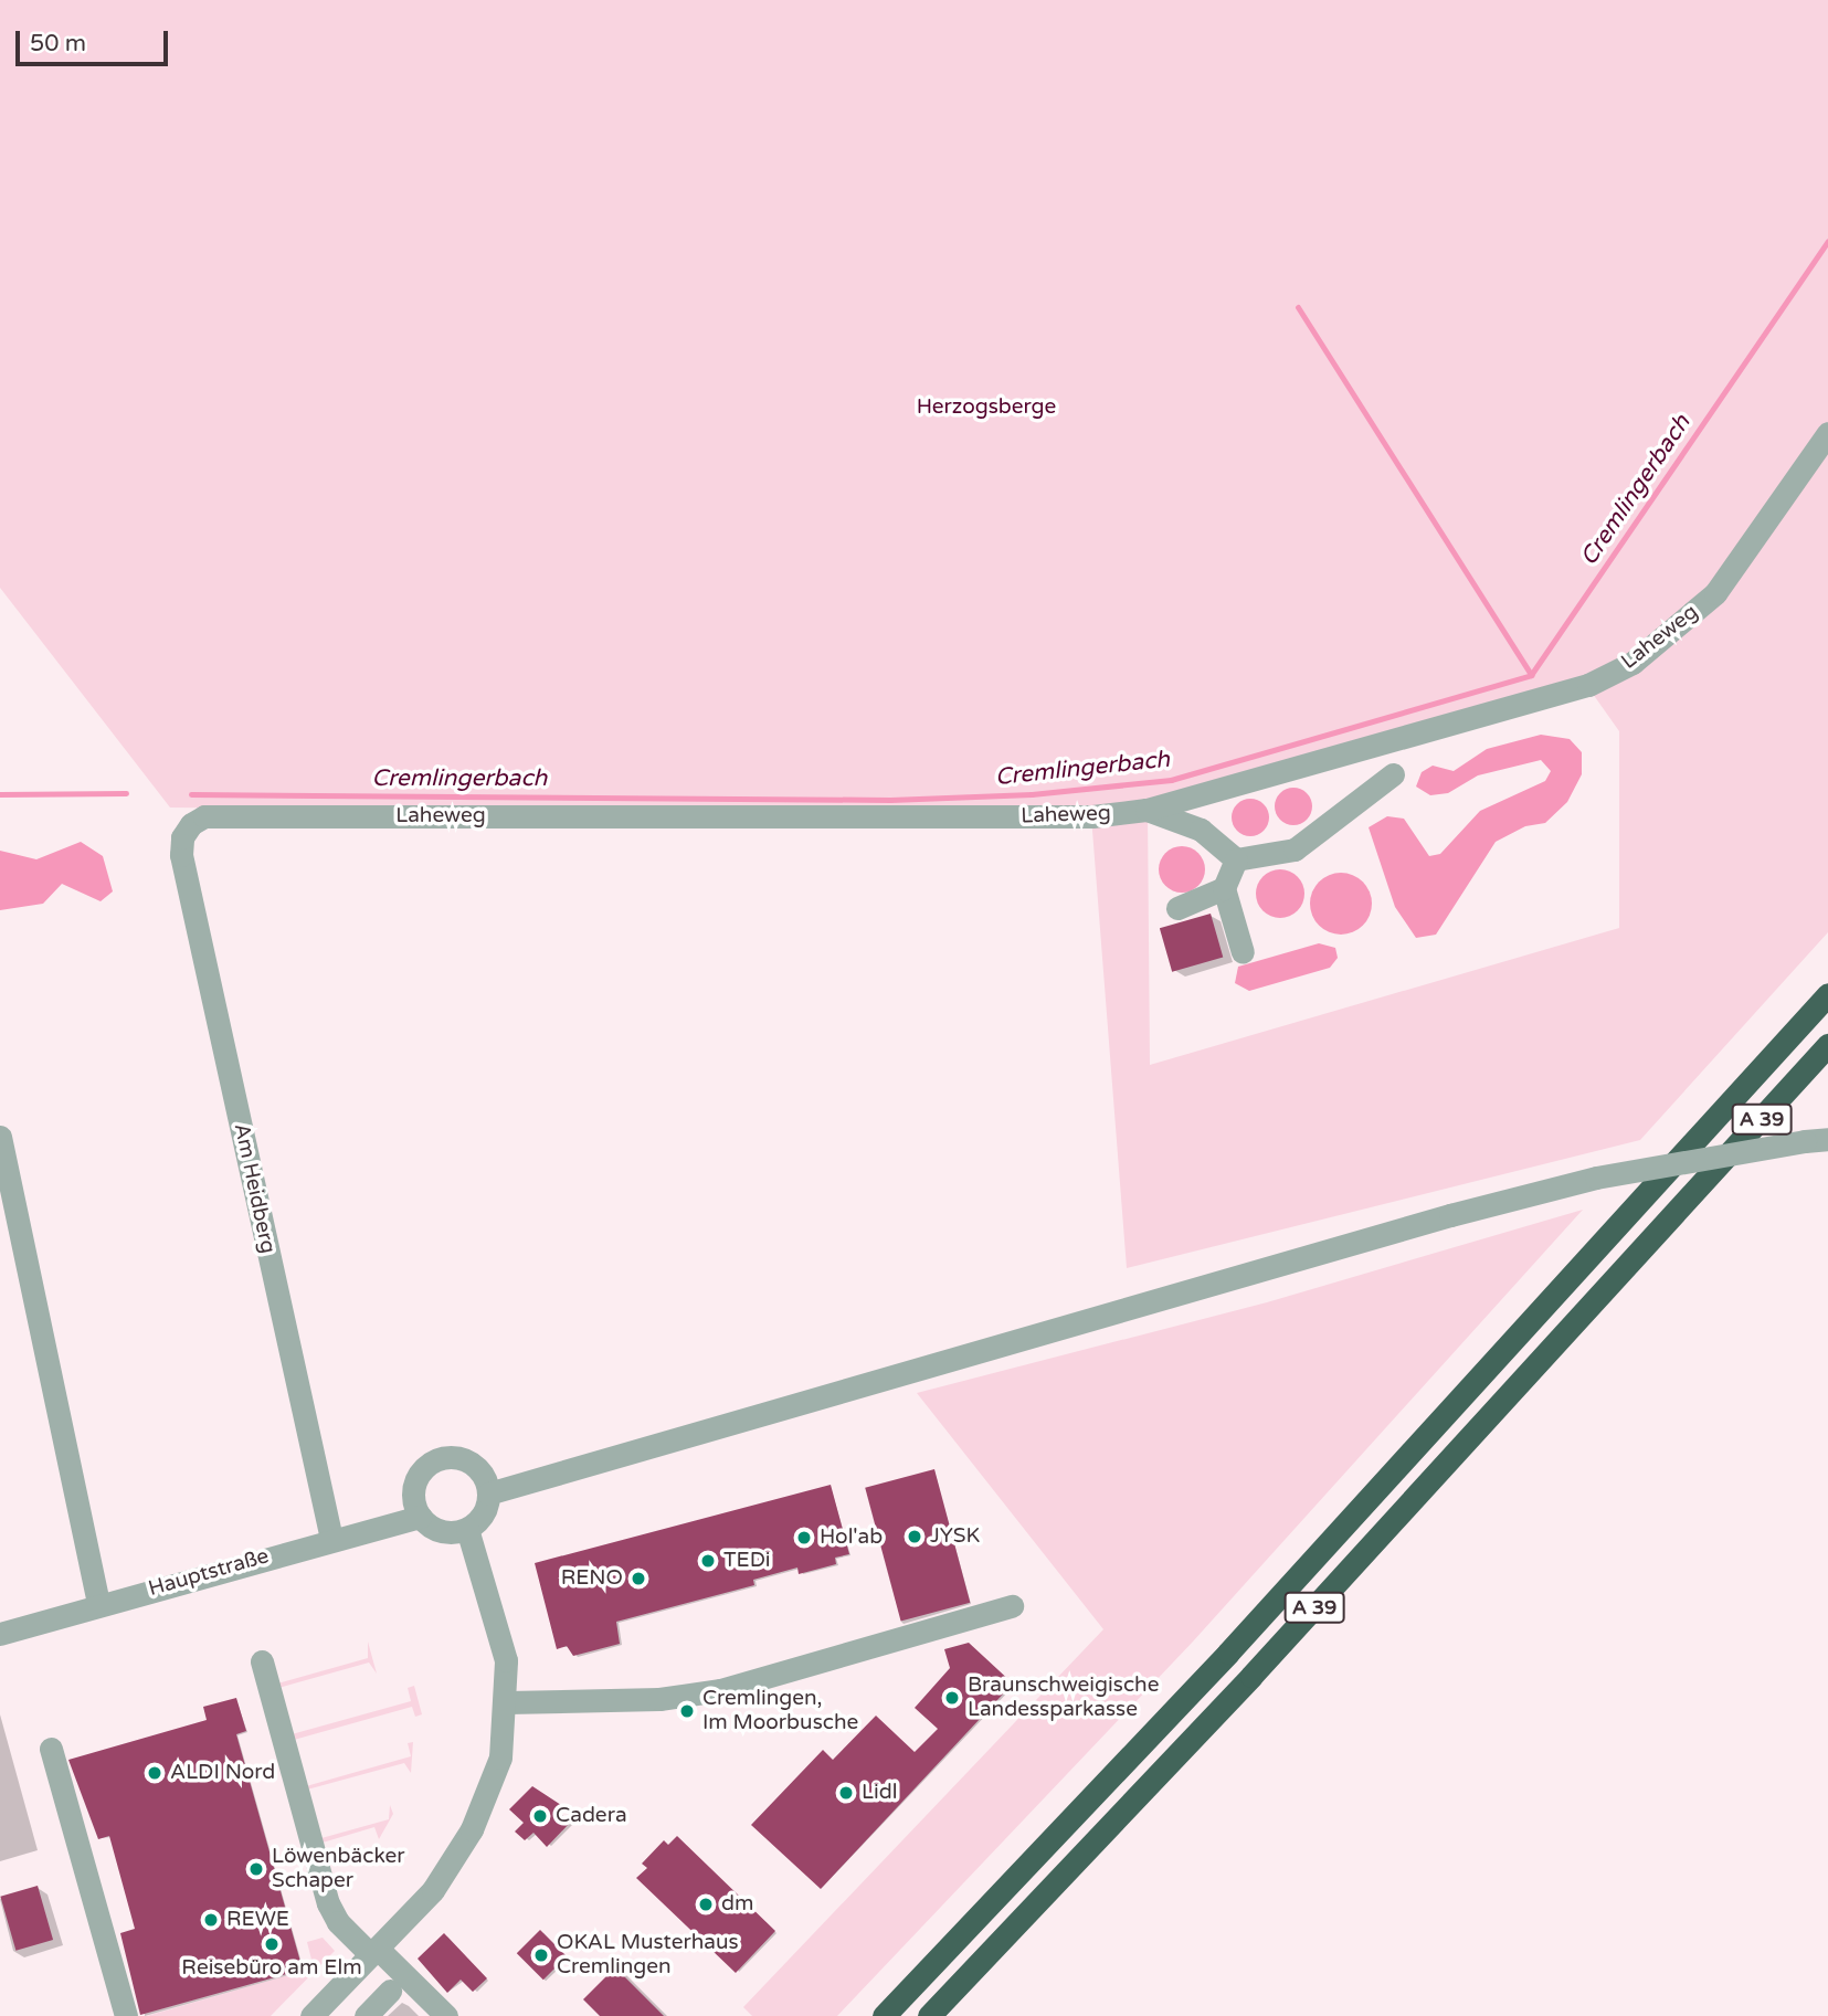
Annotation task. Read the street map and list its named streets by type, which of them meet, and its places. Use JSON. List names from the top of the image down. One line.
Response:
{"streets":{"highway":["A 39"],"street":["Laheweg","Am Heidberg","Hauptstraße"]},"crossings":[["Laheweg","Am Heidberg"],["Am Heidberg","Hauptstraße"]],"water":["Cremlingerbach"],"parks":["Herzogsberge"],"places":["JYSK","Hol'ab","TEDi","RENO","Braunschweigische Landessparkasse","Cremlingen, Im Moorbusche","ALDI Nord","Lidl","Cadera","Löwenbäcker Schaper","dm","REWE","Reisebüro am Elm","OKAL Musterhaus Cremlingen"],"scale_bar":"50 m"}
